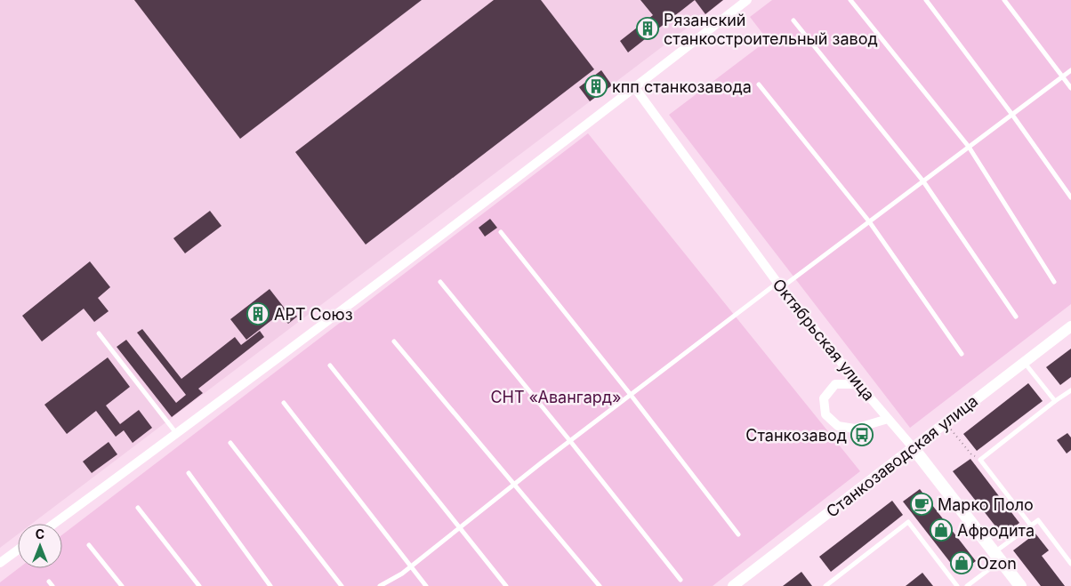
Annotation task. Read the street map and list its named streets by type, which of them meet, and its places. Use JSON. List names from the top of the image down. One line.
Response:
{"streets":{"main road":["Октябрьская улица"],"street":["Станкозаводская улица"]},"crossings":[["Октябрьская улица","Станкозаводская улица"]],"parks":["СНТ «Авангард»"],"places":{"building":["Рязанский станкостроительный завод","кпп станкозавода","АРТ Союз"],"bus stop":["Станкозавод"],"cafe":["Марко Поло"],"shop":["Афродита","Ozon"]},"north":"top"}
